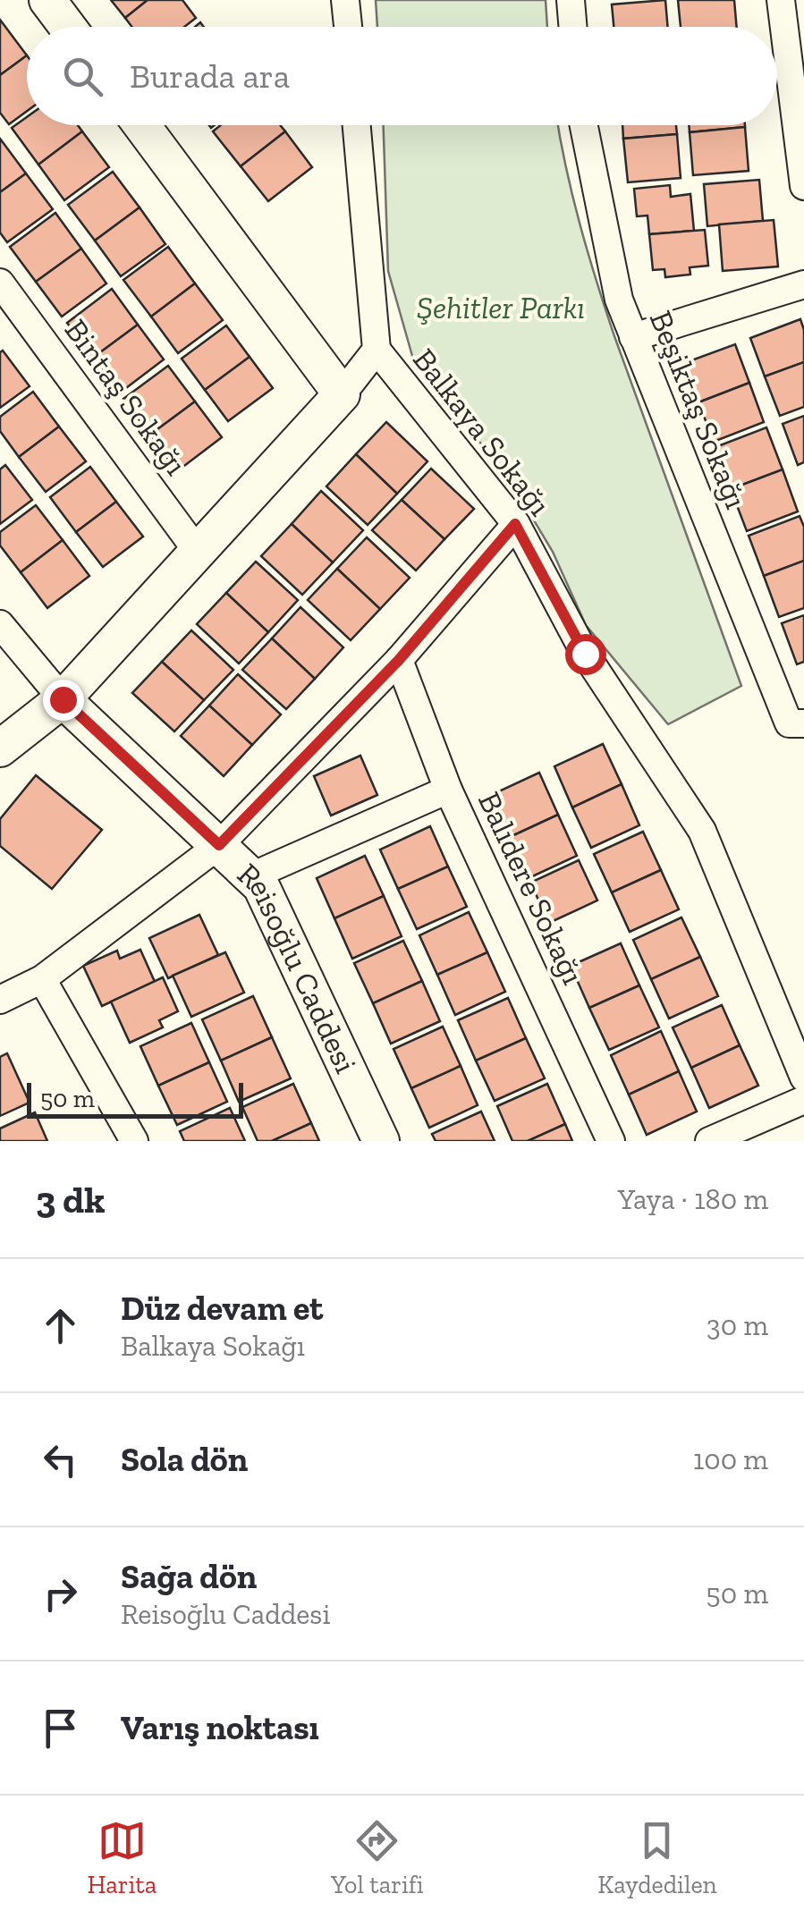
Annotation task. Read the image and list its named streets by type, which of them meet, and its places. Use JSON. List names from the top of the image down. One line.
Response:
{"streets":{"street":["Bintaş Sokağı","Beşiktaş Sokağı","Balkaya Sokağı","Balıdere Sokağı","Reisoğlu Caddesi"]},"parks":["Şehitler Parkı"],"scale_bar":"50 m","page":{"search":"Burada ara","scale":"50 m","heading":["3 dk","Yaya · 180 m"],"list":[["Düz devam et","Balkaya Sokağı","30 m"],["Sola dön","100 m"],["Sağa dön","Reisoğlu Caddesi","50 m"],"Varış noktası"],"nav":["Harita","Yol tarifi","Kaydedilen"]}}
